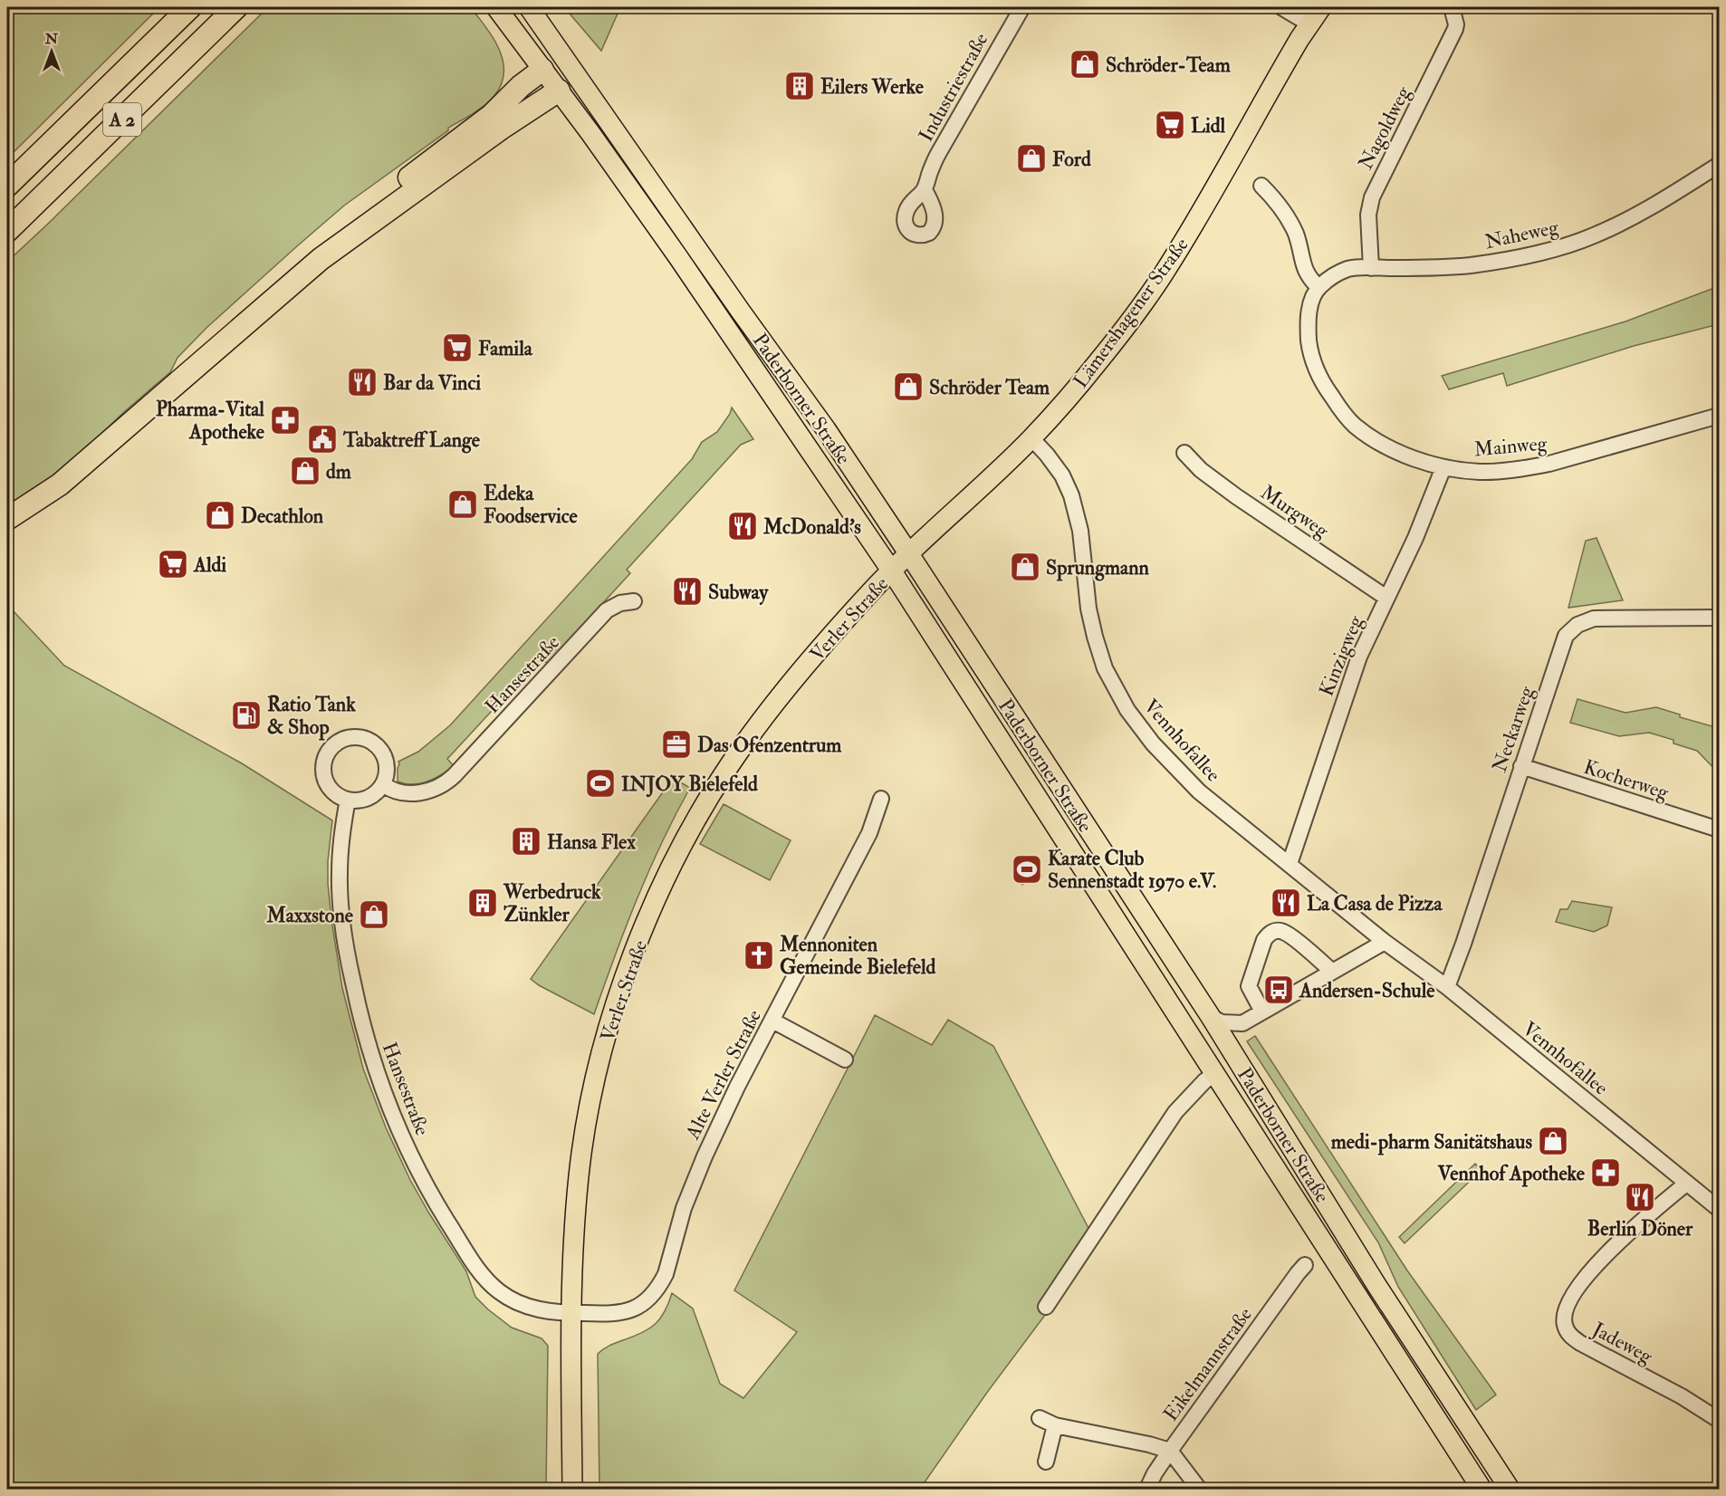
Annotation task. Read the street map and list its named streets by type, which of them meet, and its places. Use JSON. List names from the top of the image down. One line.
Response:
{"streets":{"highway":["A 2"],"main road":["Lämershagener Straße","Paderborner Straße","Verler Straße"],"street":["Industriestraße","Nagoldweg","Naheweg","Mainweg","Murgweg","Kinzigweg","Hansestraße","Neckarweg","Vennhofallee","Kocherweg","Alte Verler Straße","Jadeweg","Eikelmannstraße"]},"crossings":[["Nagoldweg","Naheweg"],["Naheweg","Mainweg"],["Lämershagener Straße","Paderborner Straße"],["Lämershagener Straße","Verler Straße"],["Lämershagener Straße","Vennhofallee"],["Paderborner Straße","Verler Straße"],["Mainweg","Kinzigweg"],["Murgweg","Kinzigweg"],["Verler Straße","Hansestraße"],["Verler Straße","Alte Verler Straße"],["Kinzigweg","Vennhofallee"],["Hansestraße","Alte Verler Straße"],["Neckarweg","Vennhofallee"],["Neckarweg","Kocherweg"],["Vennhofallee","Jadeweg"]],"places":{"shop":["Schröder-Team","Ford","Schröder Team","dm","Edeka Foodservice","Decathlon","Sprungmann","Maxxstone","medi-pharm Sanitätshaus"],"building":["Eilers Werke","Hansa Flex","Werbedruck Zünkler"],"supermarket":["Lidl","Famila","Aldi"],"restaurant":["Bar da Vinci","McDonald's","Subway","La Casa de Pizza","Berlin Döner"],"pharmacy":["Pharma-Vital Apotheke","Vennhof Apotheke"],"public building":["Tabaktreff Lange"],"fuel station":["Ratio Tank & Shop"],"office":["Das Ofenzentrum"],"sports":["INJOY Bielefeld","Karate Club Sennenstadt 1970 e.V."],"church":["Mennoniten Gemeinde Bielefeld"],"bus stop":["Andersen-Schule"]},"north":"top"}
